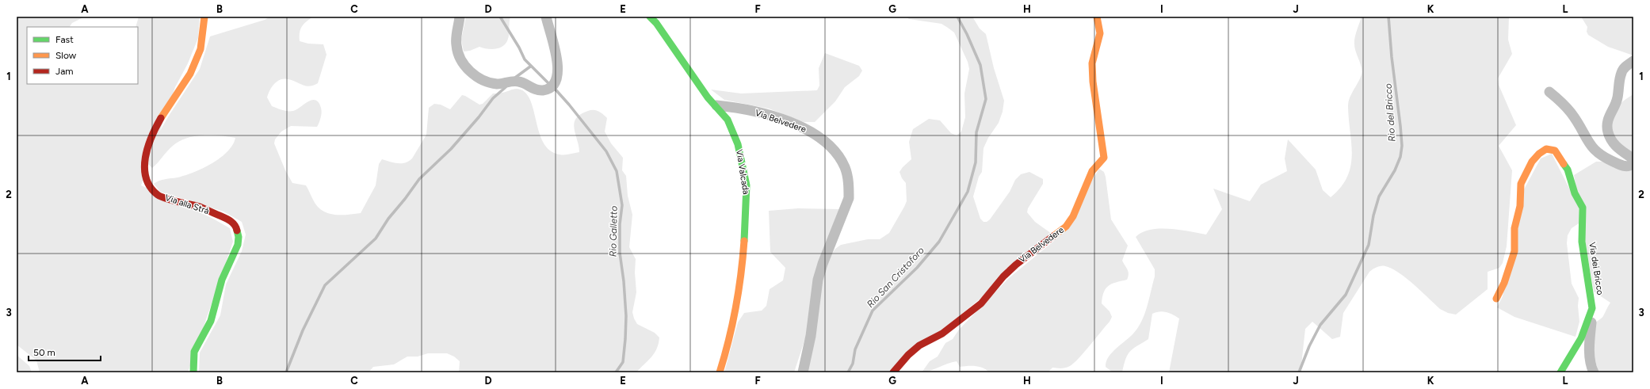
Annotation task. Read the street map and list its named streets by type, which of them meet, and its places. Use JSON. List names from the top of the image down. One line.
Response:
{"streets":{"street":["Via Belvedere","Via Valcada","Via alla Strà","Via dei Bricco"]},"crossings":[["Via Belvedere","Via Valcada"]],"water":["Rio del Bricco","Rio Galletto","Rio San Cristoforo"],"legend":["Fast","Slow","Jam"],"scale_bar":"50 m","grid":{"columns":["A","B","C","D","E","F","G","H","I","J","K","L"],"rows":["1","2","3"]}}
